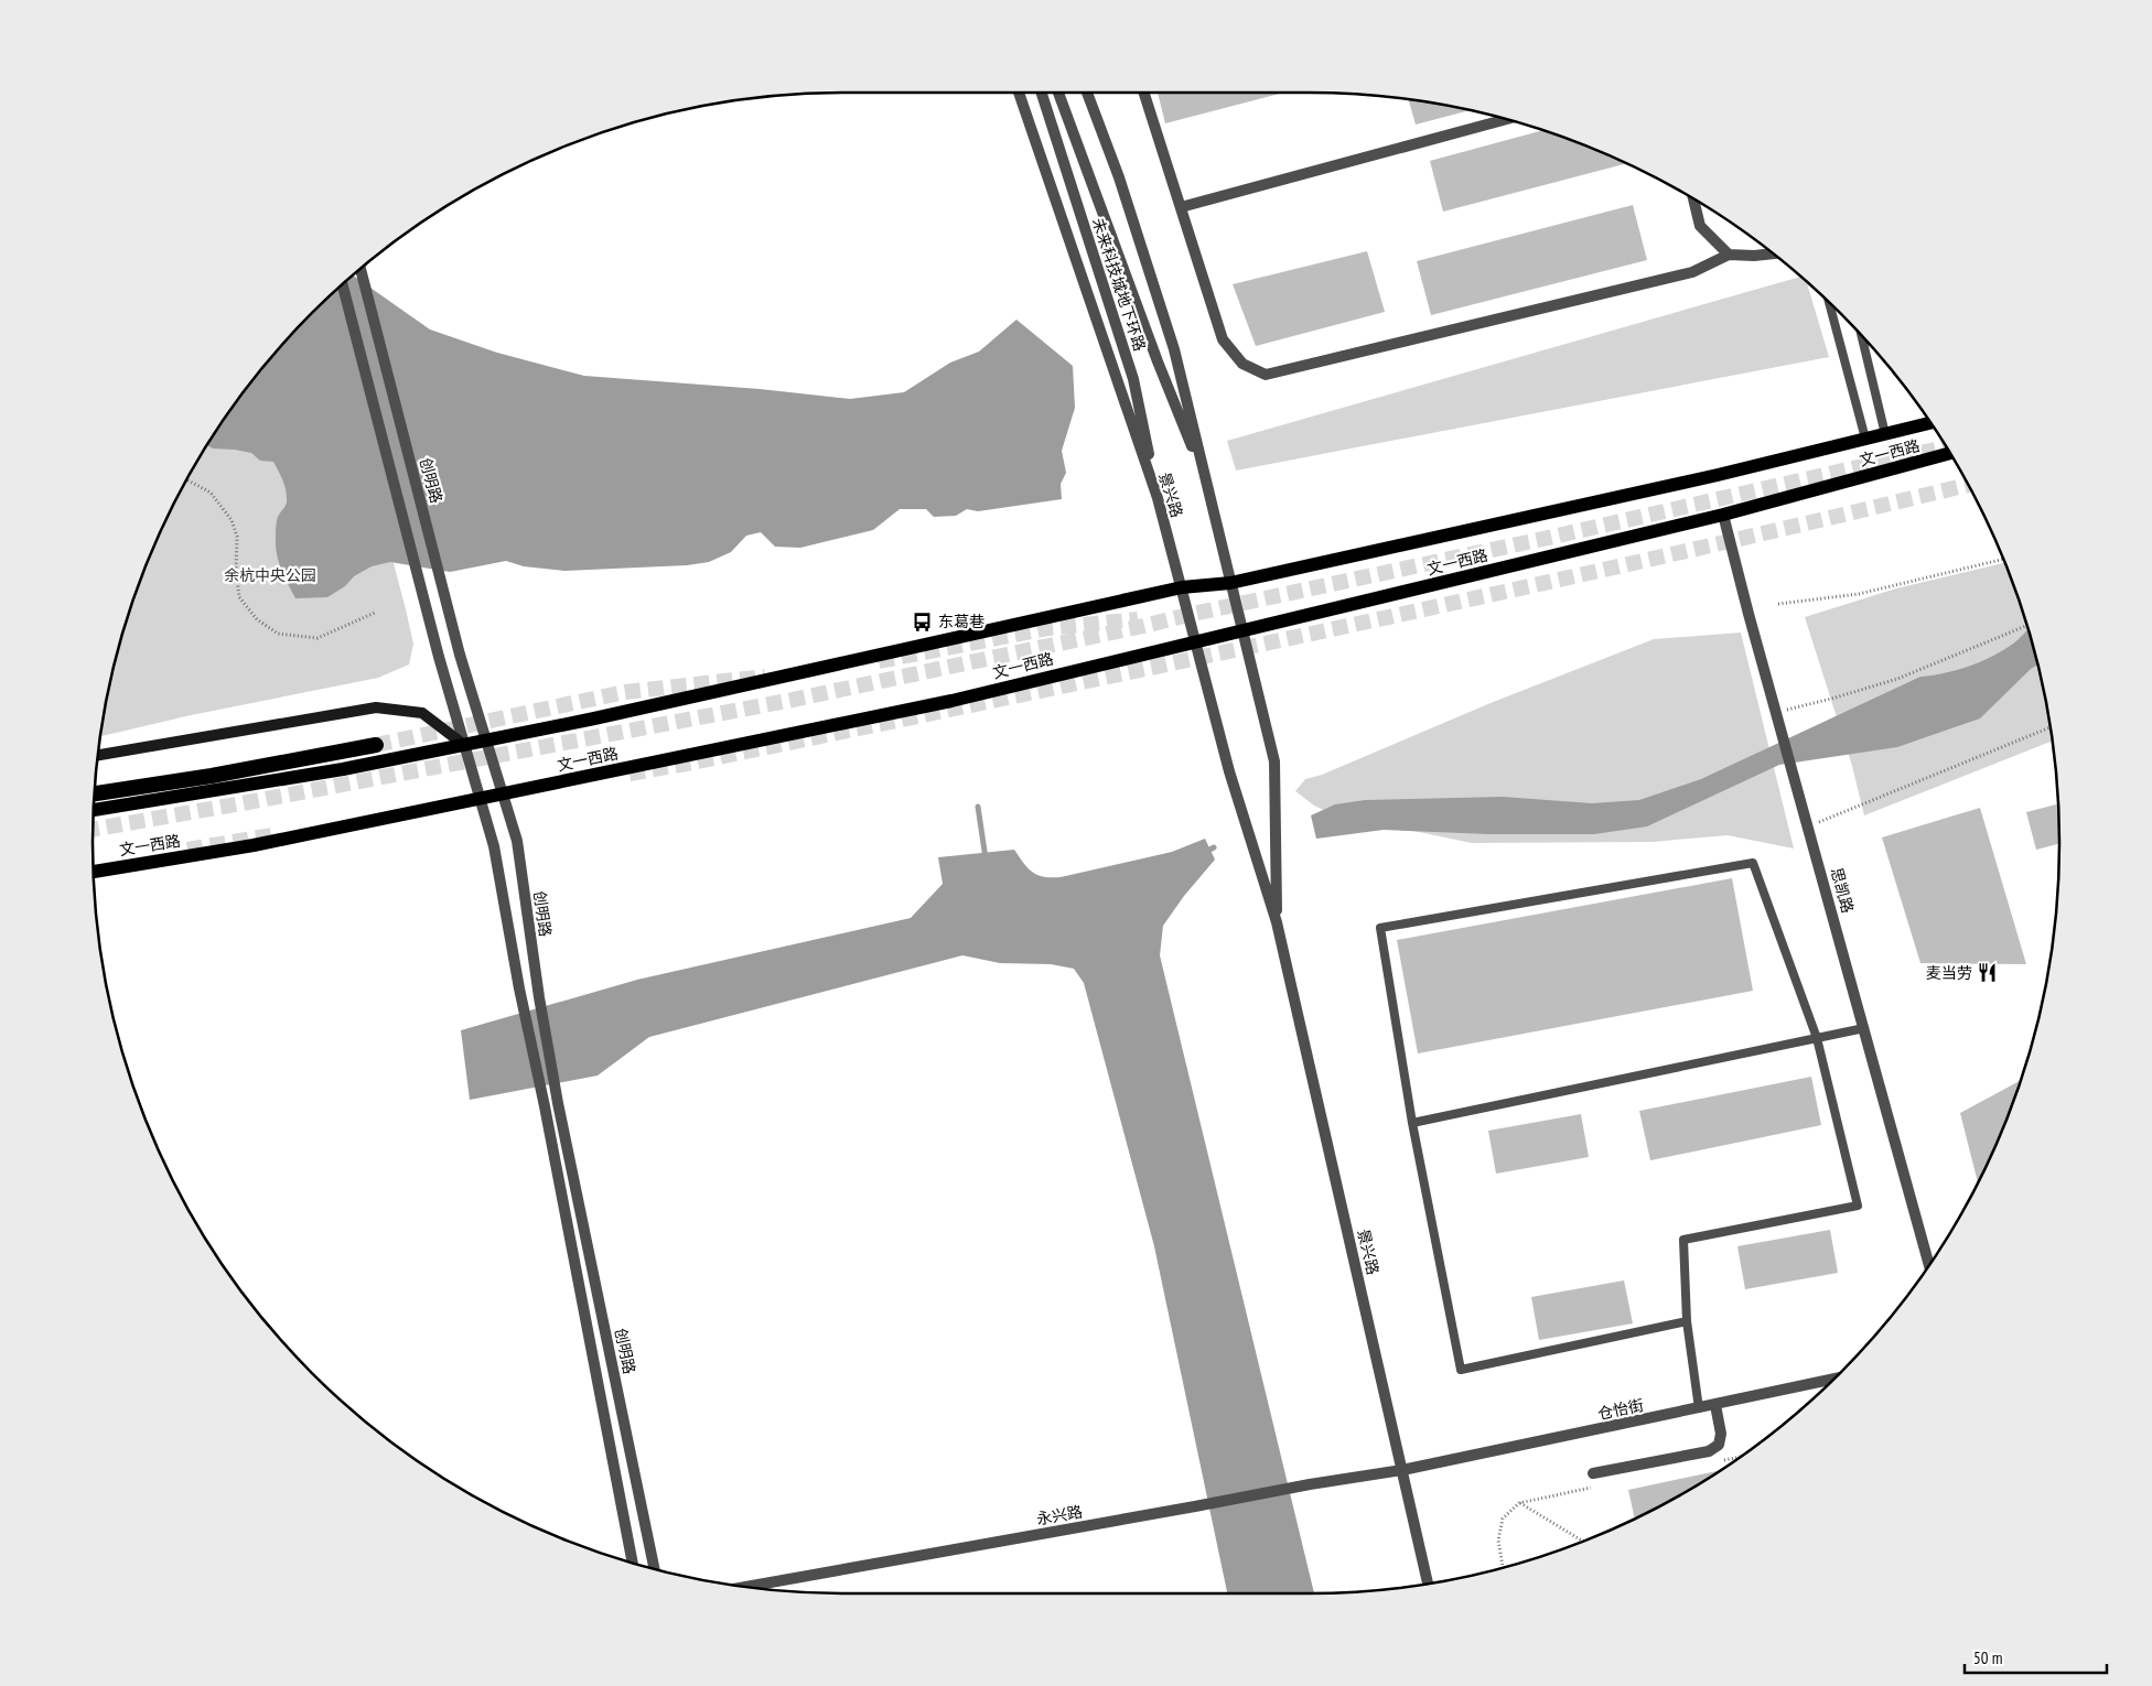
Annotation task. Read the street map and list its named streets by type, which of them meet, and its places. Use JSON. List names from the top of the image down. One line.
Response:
{"streets":{"main road":["文一西路"],"street":["未来科技城地下环路","创明路","景兴路","思凯路","仓怡街","永兴路"]},"crossings":[["未来科技城地下环路","景兴路"],["文一西路","创明路"],["文一西路","景兴路"],["文一西路","思凯路"],["景兴路","仓怡街"],["景兴路","永兴路"],["仓怡街","永兴路"]],"parks":["余杭中央公园"],"places":{"bus stop":["东葛巷"],"restaurant":["麦当劳"]},"scale_bar":"50 m"}
